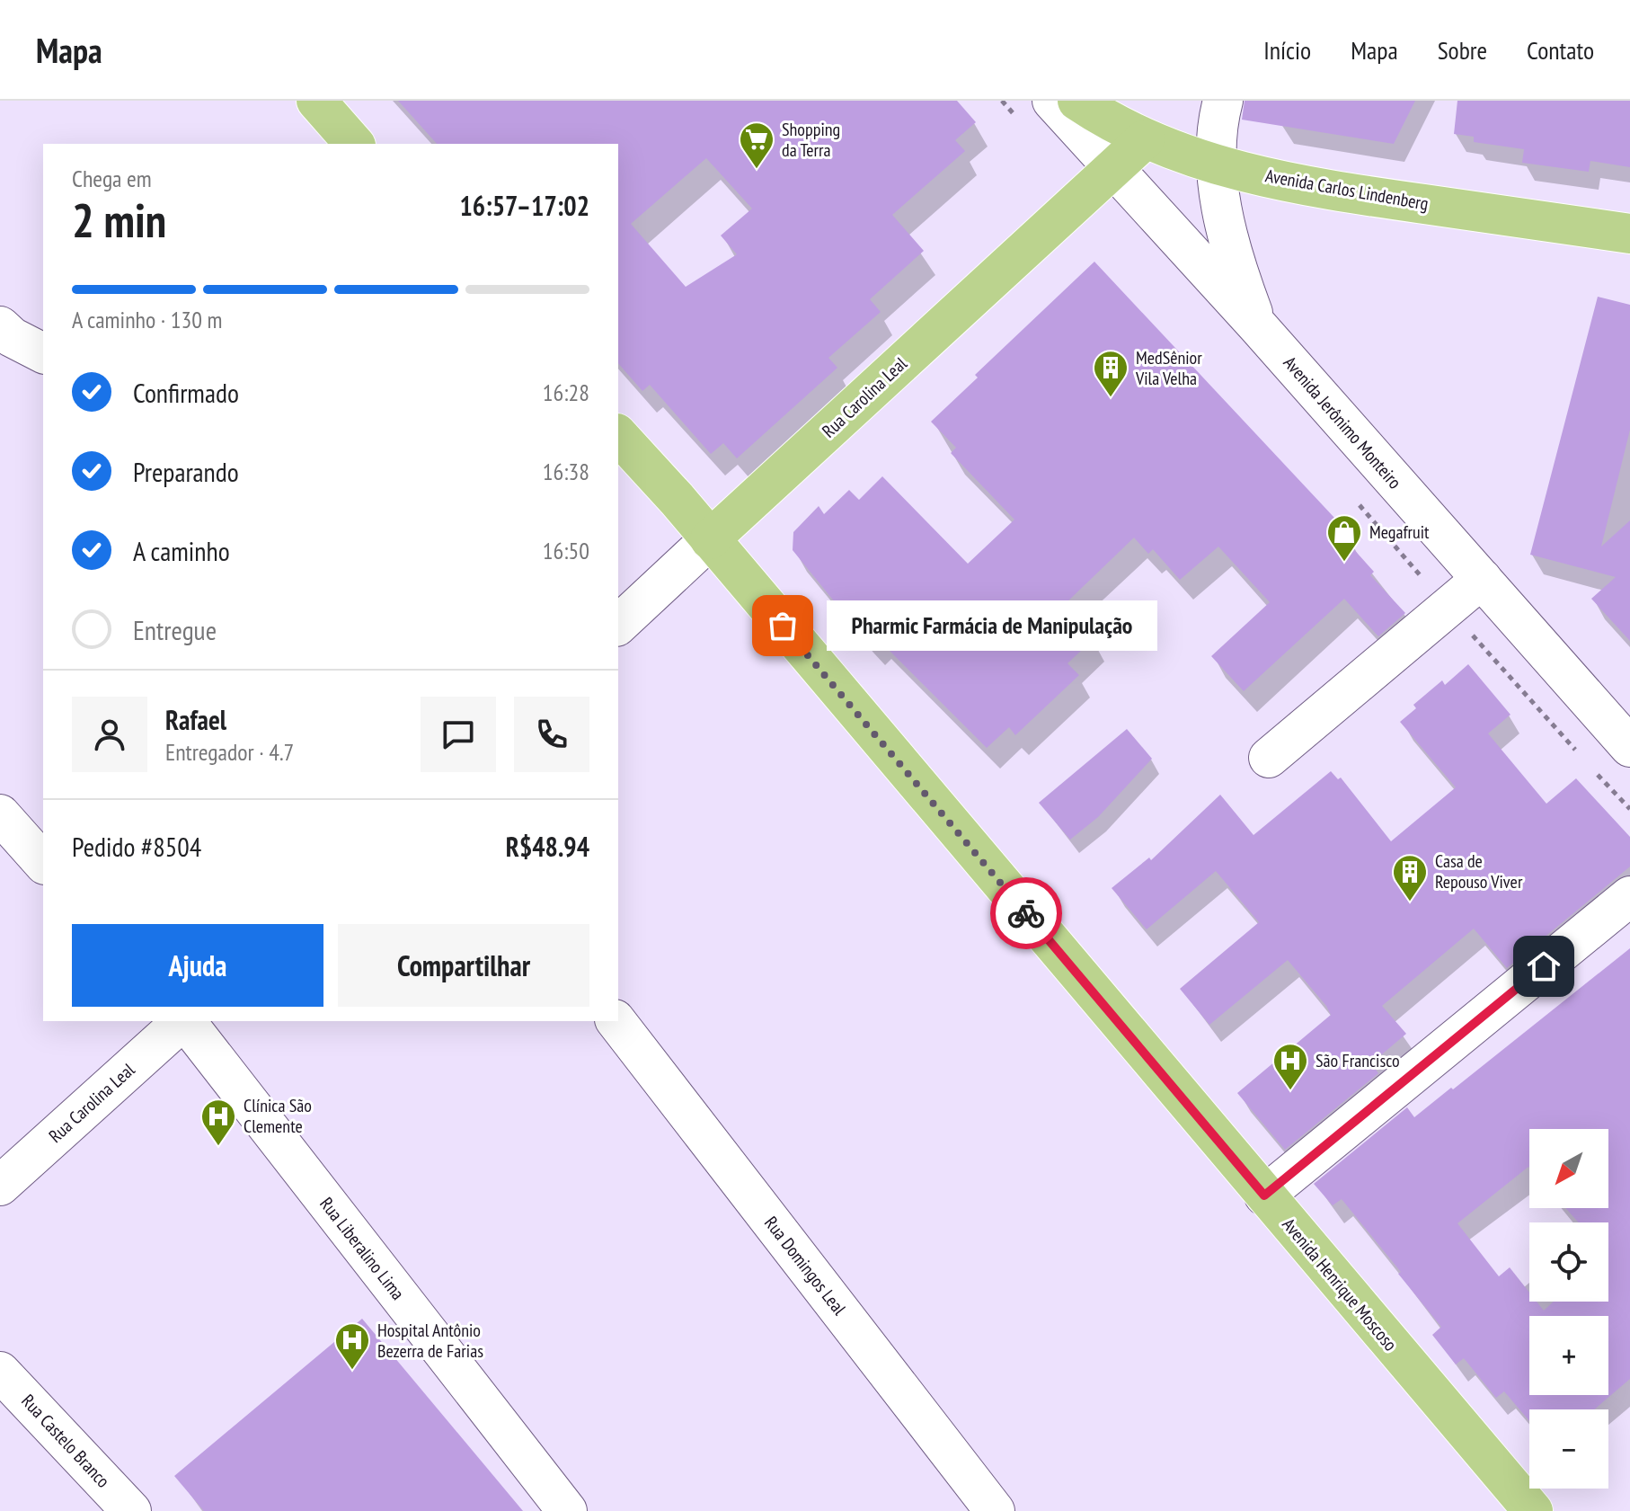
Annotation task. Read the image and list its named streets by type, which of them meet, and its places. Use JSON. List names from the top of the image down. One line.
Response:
{"streets":{"main road":["Avenida Carlos Lindenberg","Rua Carolina Leal","Avenida Henrique Moscoso"],"street":["Avenida Jerônimo Monteiro","Rua Liberalino Lima","Rua Domingos Leal","Rua Castelo Branco"]},"crossings":[["Avenida Carlos Lindenberg","Rua Carolina Leal"],["Rua Carolina Leal","Avenida Jerônimo Monteiro"],["Rua Carolina Leal","Avenida Henrique Moscoso"]],"places":{"supermarket":["Shopping da Terra"],"building":["MedSênior Vila Velha","Casa de Repouso Viver"],"shop":["Megafruit"],"other":["Pharmic Farmácia de Manipulação"],"hospital":["São Francisco","Clínica São Clemente","Hospital Antônio Bezerra de Farias"]},"north":"bottom left","page":{"header":"Mapa","nav":["Início","Mapa","Sobre","Contato"],"heading":["2 min","Chega em","16:57–17:02"],"panel":["Rafael","Entregador · 4.7","Pedido #8504","R$48.94"],"bar":"A caminho · 130 m","list":[["Confirmado","16:28"],["Preparando","16:38"],["A caminho","16:50"],"Entregue"],"bubble":"Pharmic Farmácia de Manipulação","buttons":["Ajuda","Compartilhar"],"map_buttons":["+","−"]}}
